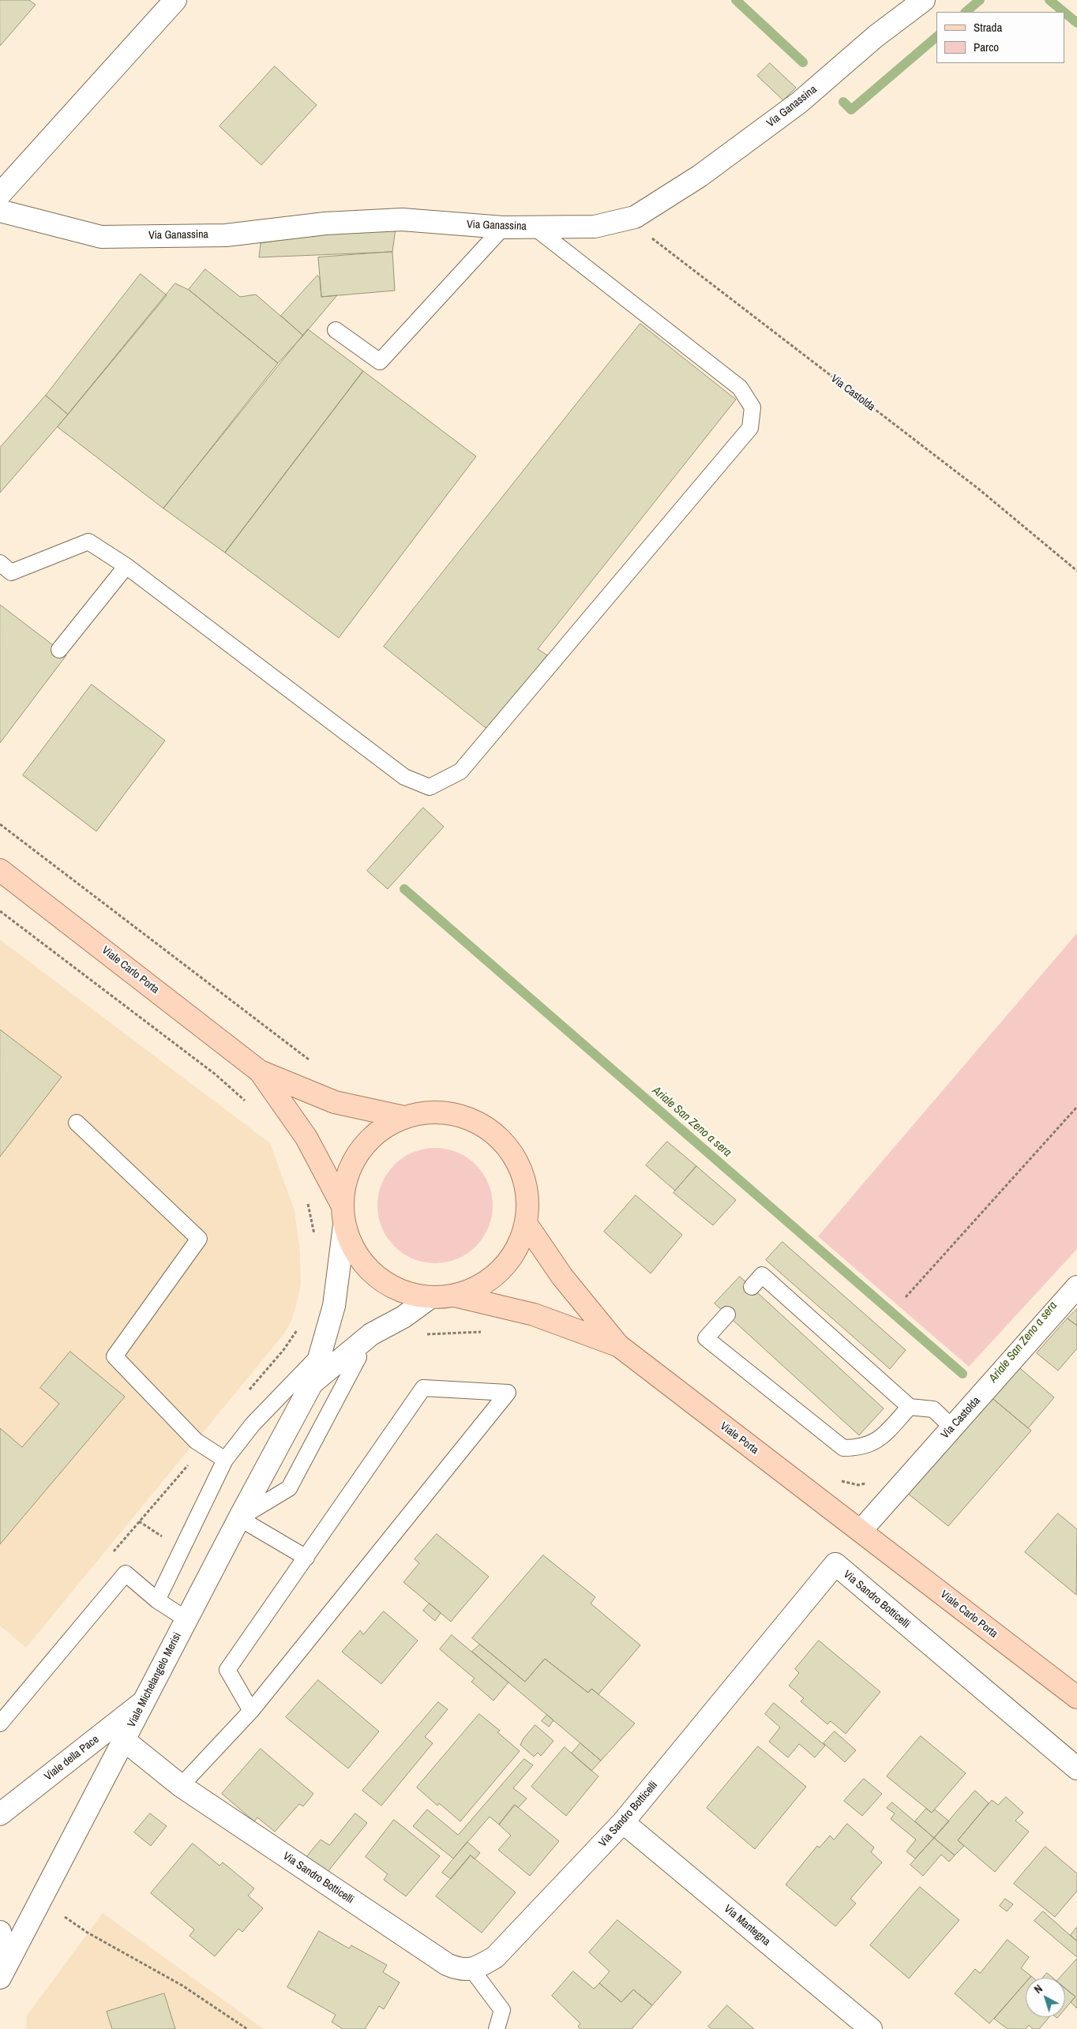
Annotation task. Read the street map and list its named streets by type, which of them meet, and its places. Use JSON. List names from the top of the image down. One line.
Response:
{"streets":{"main road":["Viale Carlo Porta","Viale Porta"],"street":["Via Ganassina","Via Castolda","Via Sandro Botticelli","Viale Michelangelo Merisi","Viale della Pace","Via Mantegna"]},"crossings":[["Via Ganassina","Via Castolda"],["Via Castolda","Viale Carlo Porta"],["Via Castolda","Viale Porta"],["Viale Carlo Porta","Viale Porta"],["Viale Carlo Porta","Viale Michelangelo Merisi"],["Via Sandro Botticelli","Viale Michelangelo Merisi"],["Via Sandro Botticelli","Via Mantegna"],["Viale Michelangelo Merisi","Viale della Pace"]],"water":["Ariale San Zeno a sera"],"legend":["Strada","Parco"],"north":"top left"}
